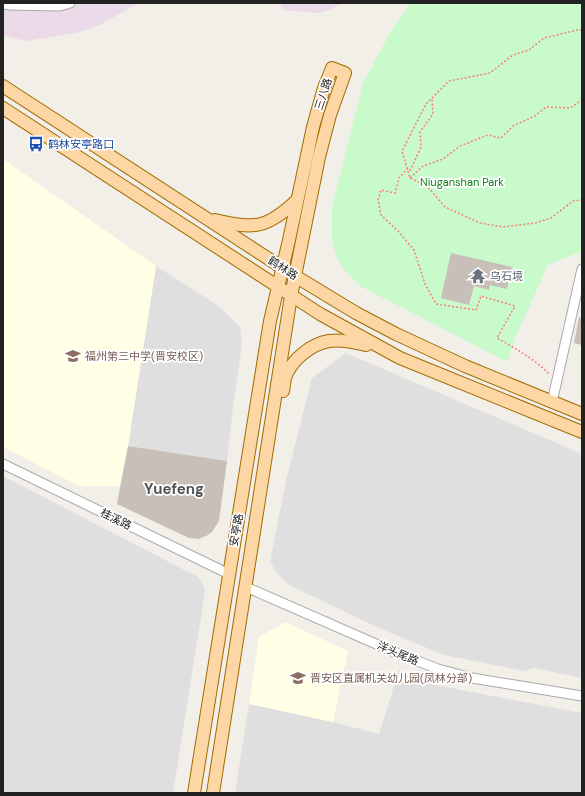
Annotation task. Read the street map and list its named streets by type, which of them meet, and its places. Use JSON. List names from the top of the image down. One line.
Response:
{"streets":{"main road":["三八路","鹤林路","安亭路"],"street":["桂溪路","洋头尾路"]},"crossings":[["三八路","鹤林路"],["三八路","安亭路"],["鹤林路","安亭路"],["桂溪路","安亭路"],["安亭路","洋头尾路"]],"districts":["Yuefeng"],"parks":["Niuganshan Park"],"places":{"bus stop":["鹤林安亭路口"],"temple":["乌石境"],"school or university":["福州第三中学(晋安校区)","晋安区直属机关幼儿园(凤林分部)"]}}
